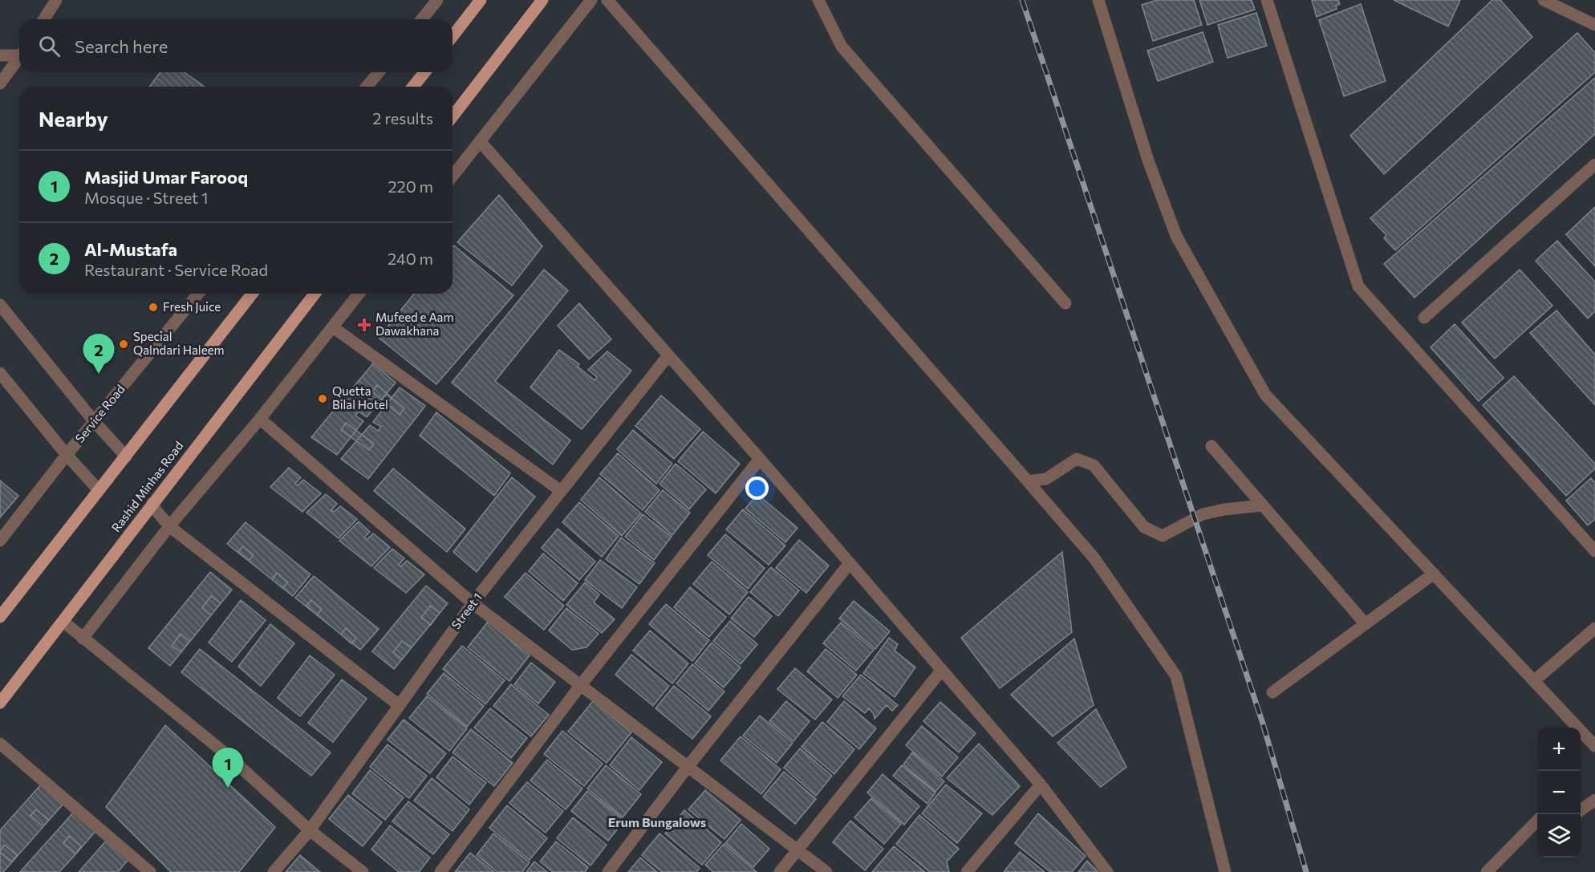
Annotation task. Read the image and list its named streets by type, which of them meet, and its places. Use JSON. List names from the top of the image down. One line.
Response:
{"streets":{"main road":["Rashid Minhas Road"],"street":["Service Road","Street 1"]},"districts":["Erum Bungalows"],"places":{"other":["Fresh Juice","Special Qalndari Haleem","Quetta Bilal Hotel"],"health":["Mufeed e Aam Dawakhana"]},"page":{"search":"Search here","heading":["Nearby","2 results"],"list":[{"mark":"1","name":"Masjid Umar Farooq","note":"Mosque · Street 1","value":"220 m"},{"mark":"2","name":"Al-Mustafa","note":"Restaurant · Service Road","value":"240 m"}],"pins":["2","1"],"map_buttons":["+","−"]}}
